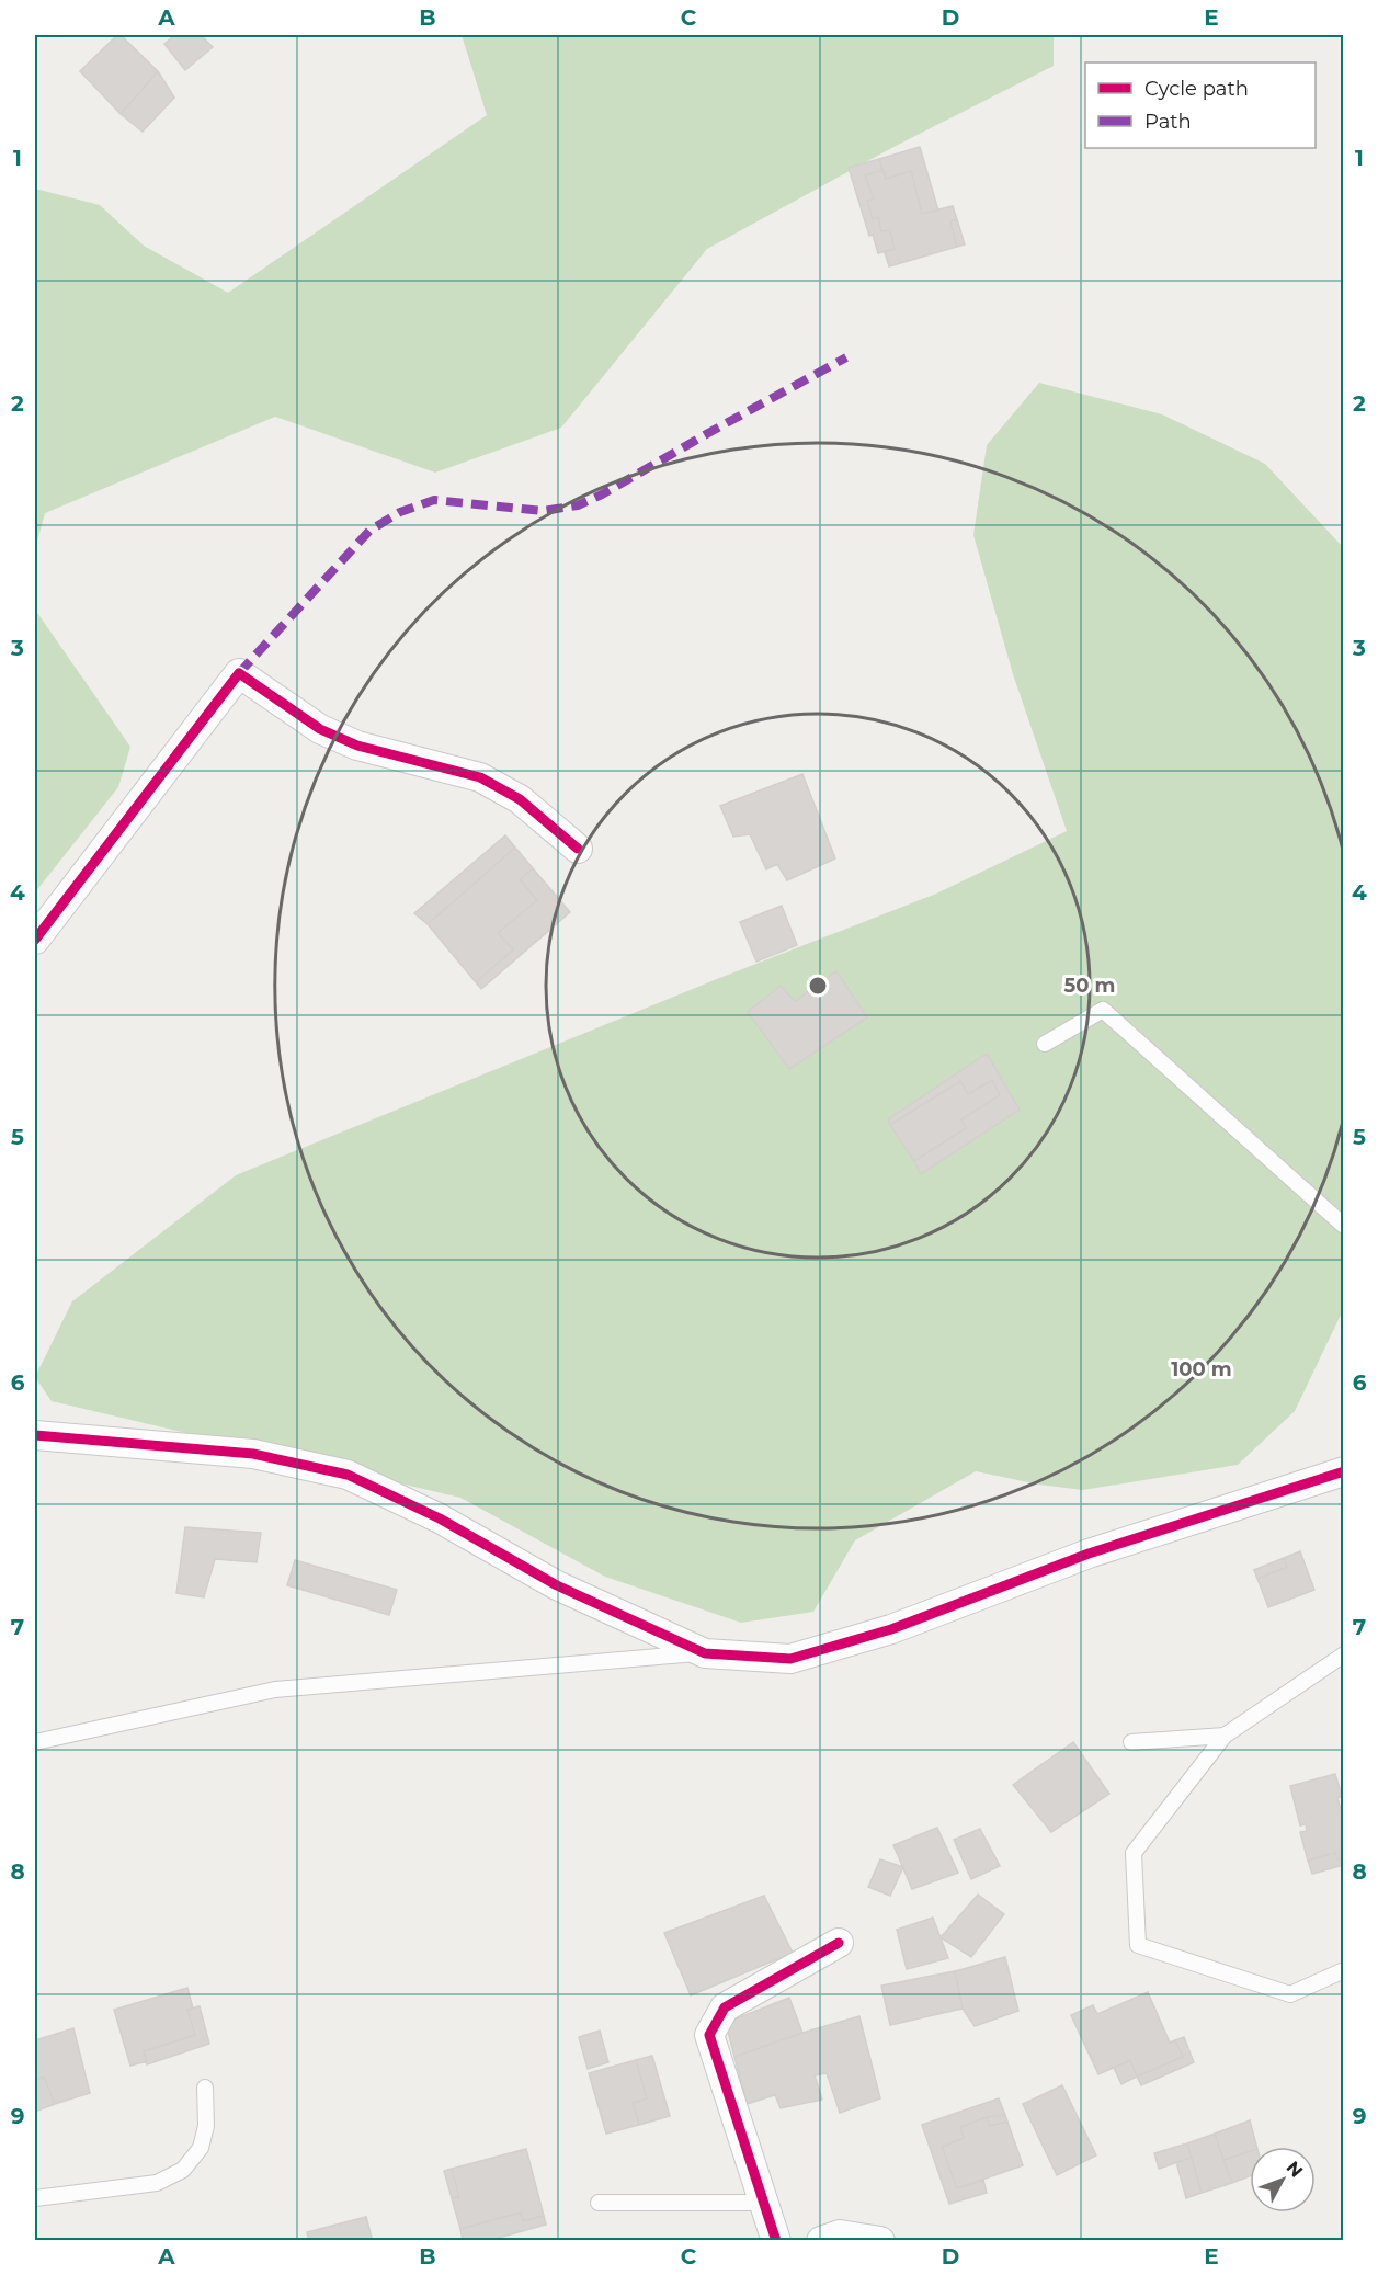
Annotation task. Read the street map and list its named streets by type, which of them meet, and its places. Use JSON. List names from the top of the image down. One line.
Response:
{"legend":["Cycle path","Path"],"north":"top right","grid":{"columns":["A","B","C","D","E"],"rows":["1","2","3","4","5","6","7","8","9"]},"rings":["50 m","100 m"]}
